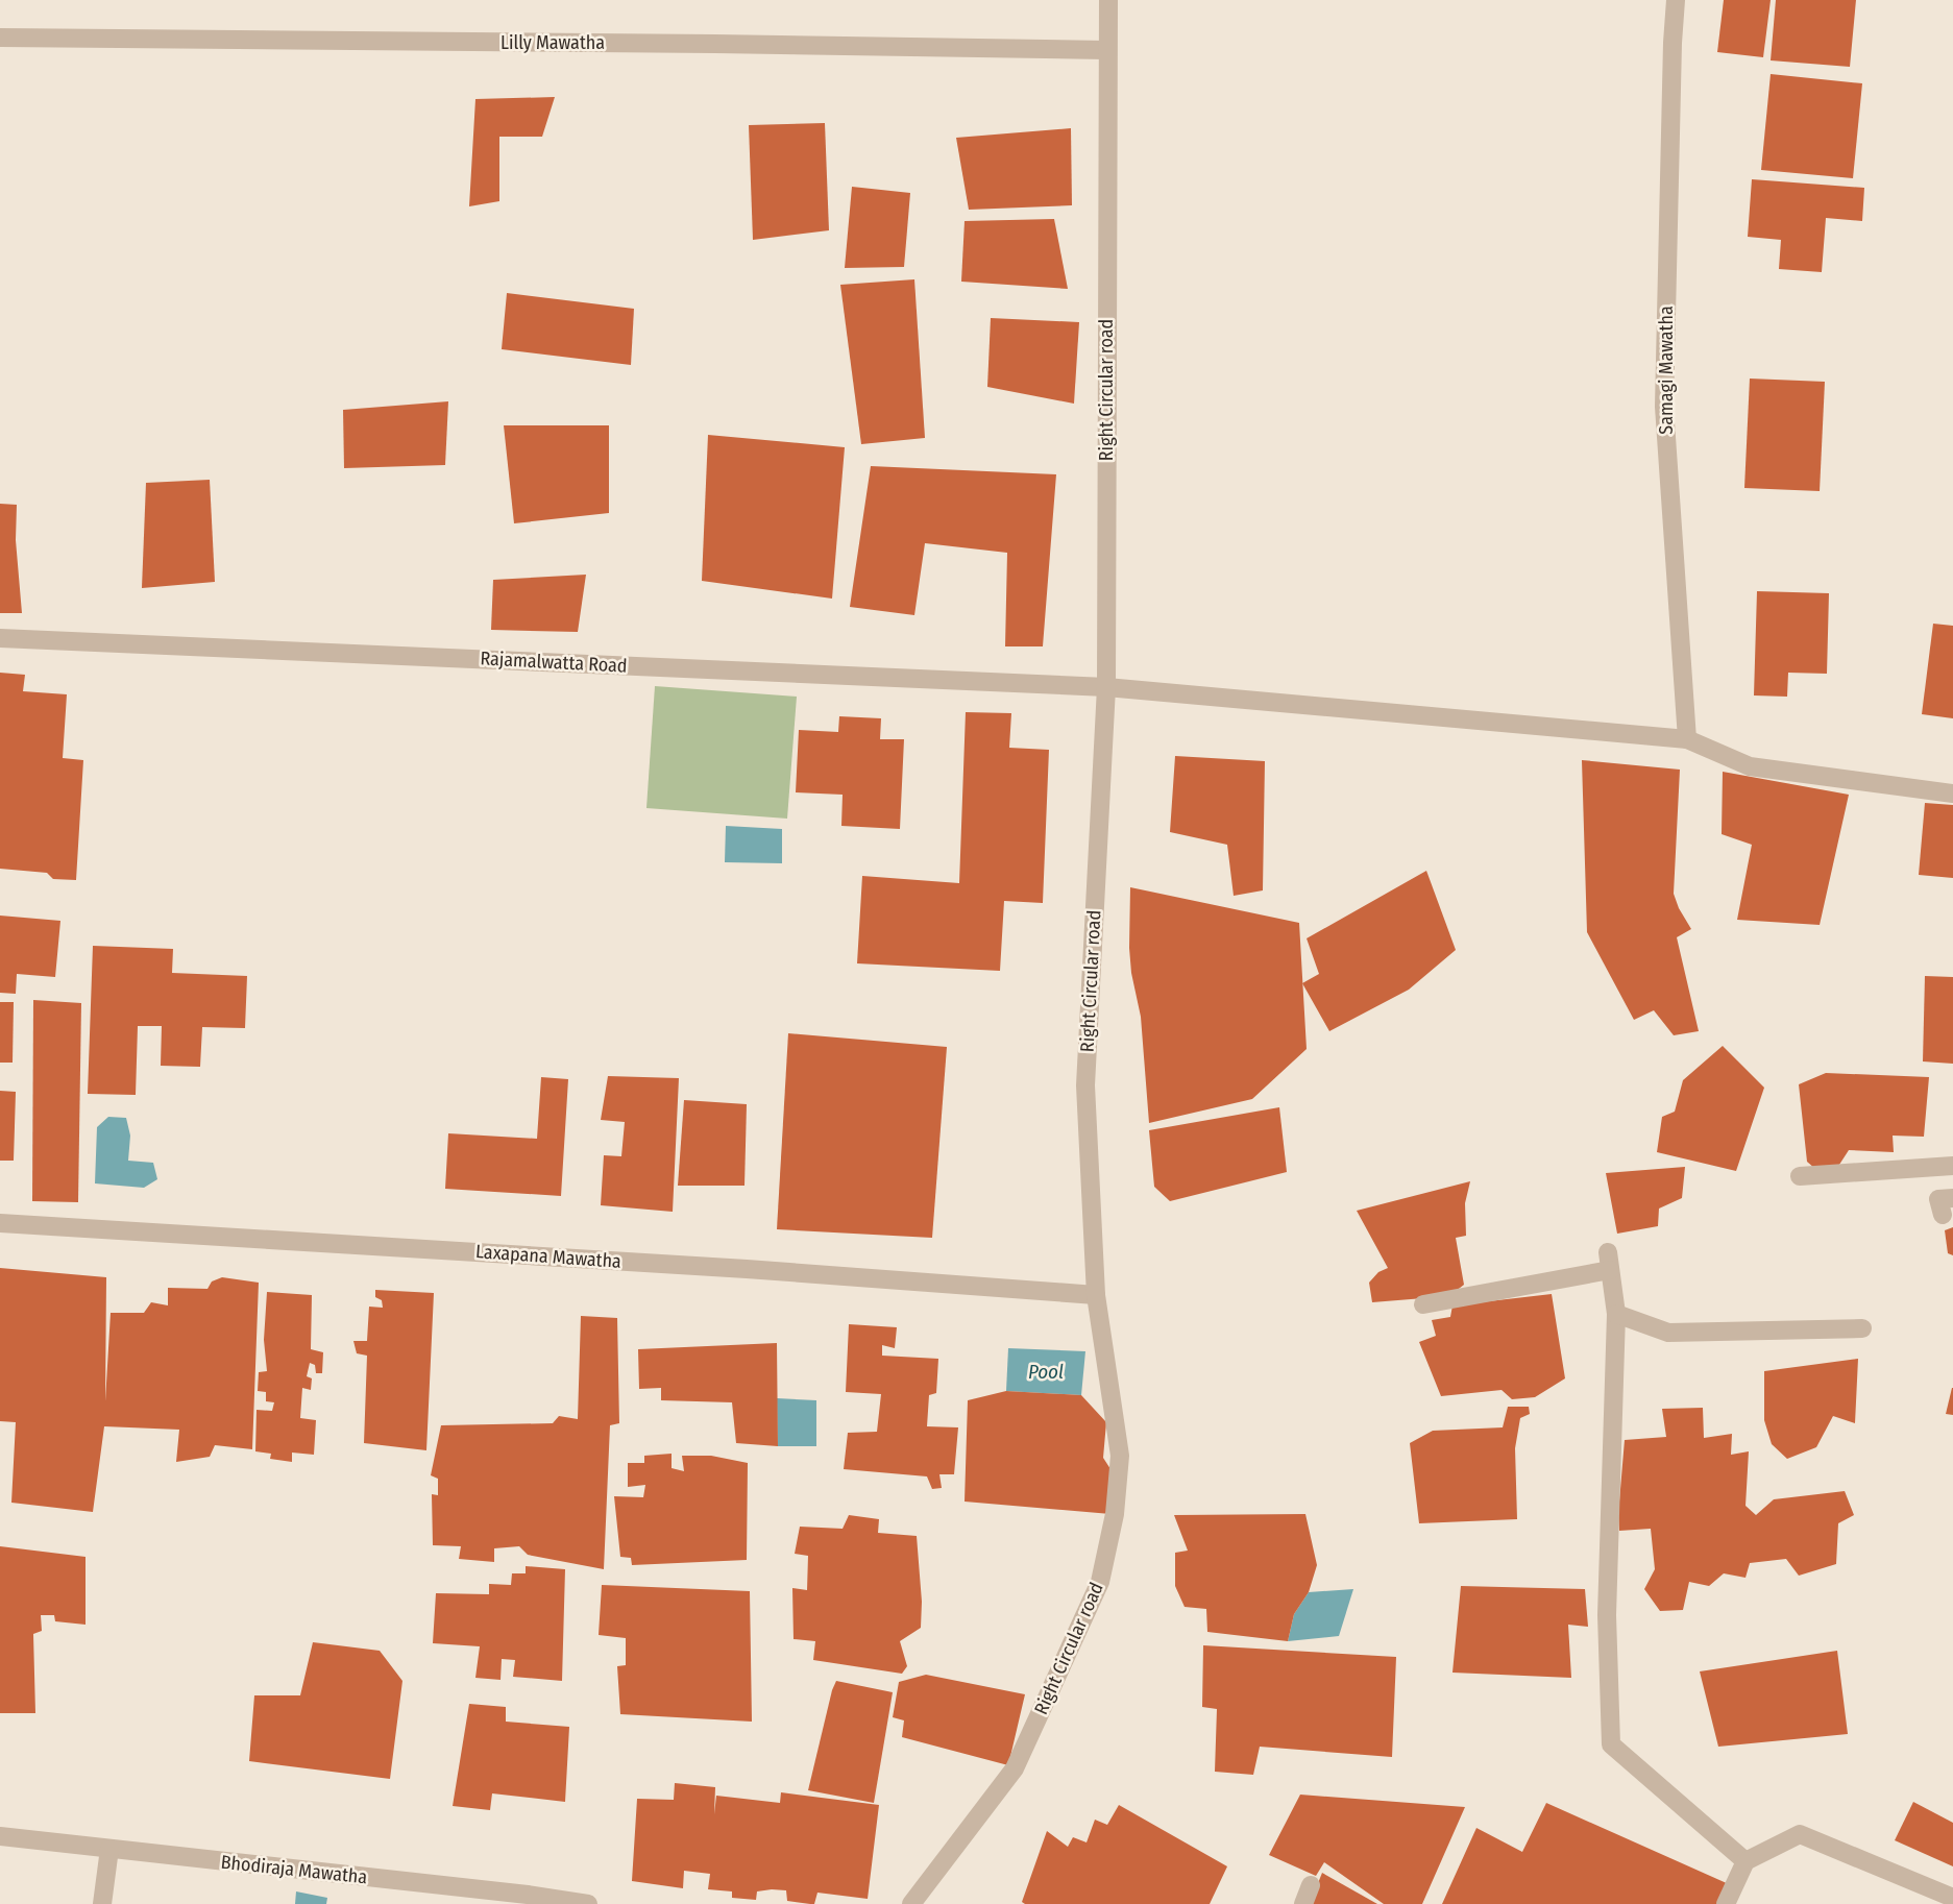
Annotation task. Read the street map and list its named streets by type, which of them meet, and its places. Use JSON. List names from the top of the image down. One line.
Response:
{"streets":{"street":["Lilly Mawatha","Samagi Mawatha","Right Circular road","Rajamalwatta Road","Laxapana Mawatha","Bhodiraja Mawatha"]},"crossings":[["Lilly Mawatha","Right Circular road"],["Samagi Mawatha","Rajamalwatta Road"],["Right Circular road","Rajamalwatta Road"],["Right Circular road","Laxapana Mawatha"]],"water":["Pool"]}
